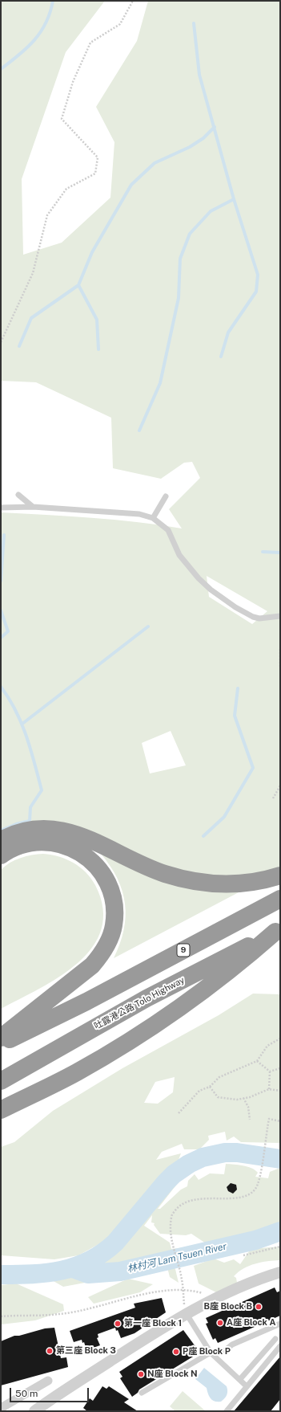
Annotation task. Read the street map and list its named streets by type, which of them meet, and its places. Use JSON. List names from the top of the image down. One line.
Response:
{"streets":{"highway":["9","吐露港公路 Tolo Highway"]},"water":["林村河 Lam Tsuen River"],"places":["B座 Block B","A座 Block A","第一座 Block 1","第三座 Block 3","P座 Block P","N座 Block N"],"scale_bar":"50 m"}
